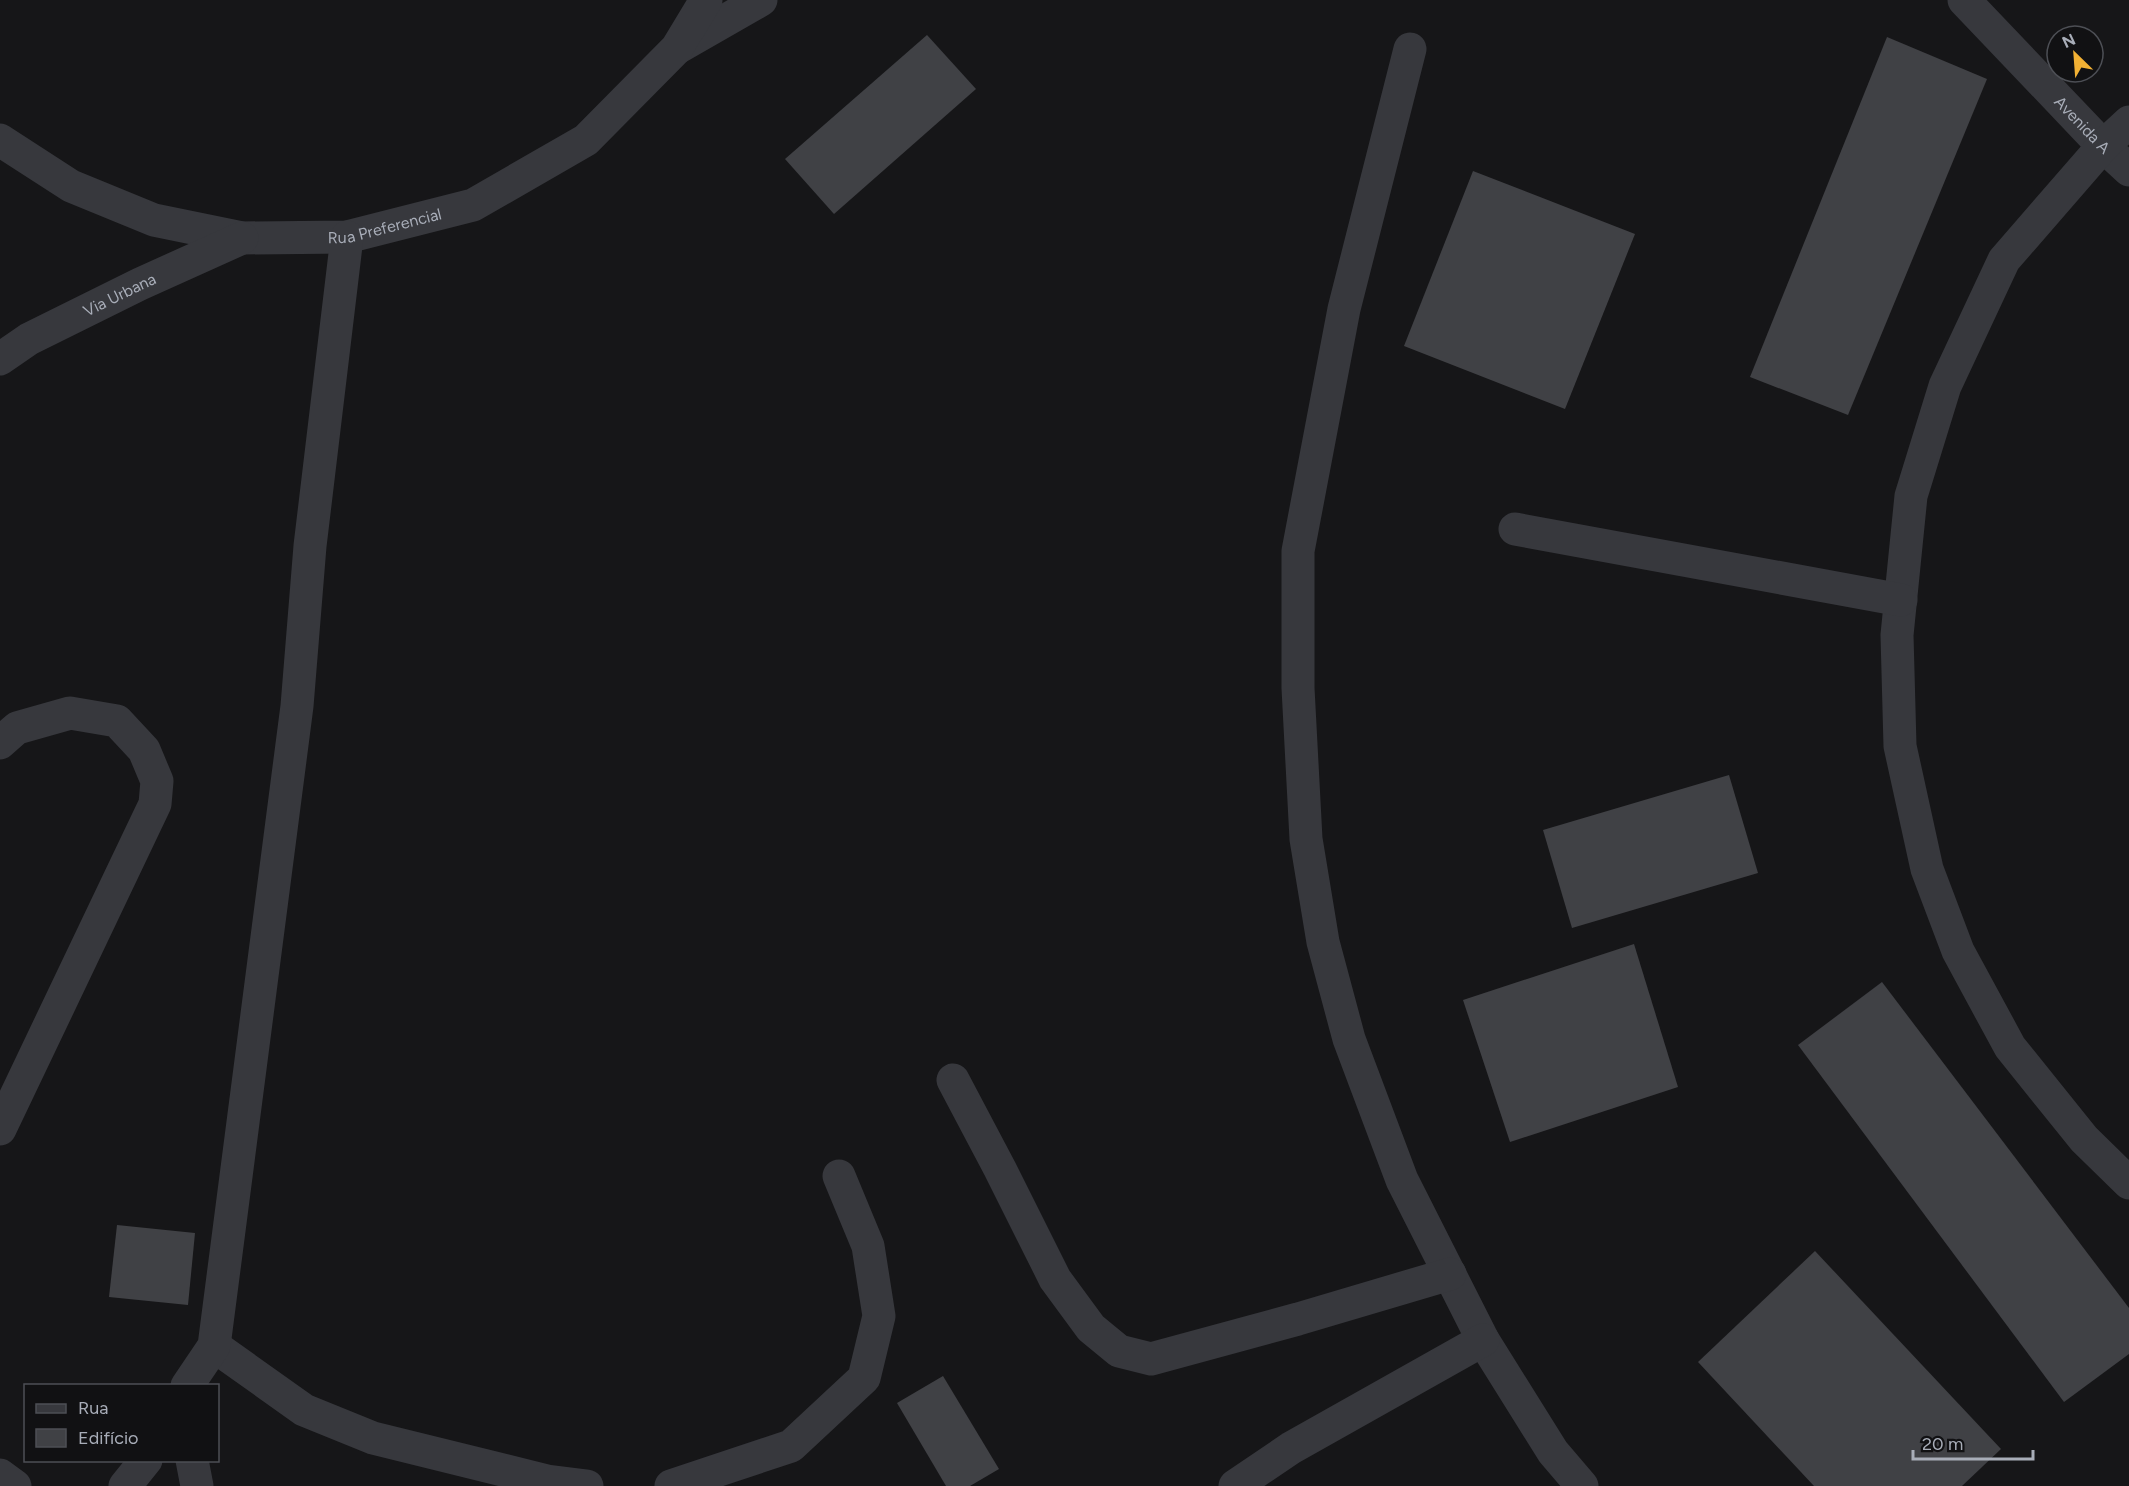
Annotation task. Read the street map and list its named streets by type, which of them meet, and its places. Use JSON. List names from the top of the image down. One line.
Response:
{"streets":{"lane":["Avenida A","Rua Preferencial","Via Urbana"]},"crossings":[["Rua Preferencial","Via Urbana"]],"legend":["Rua","Edifício"],"scale_bar":"20 m","north":"top left"}
